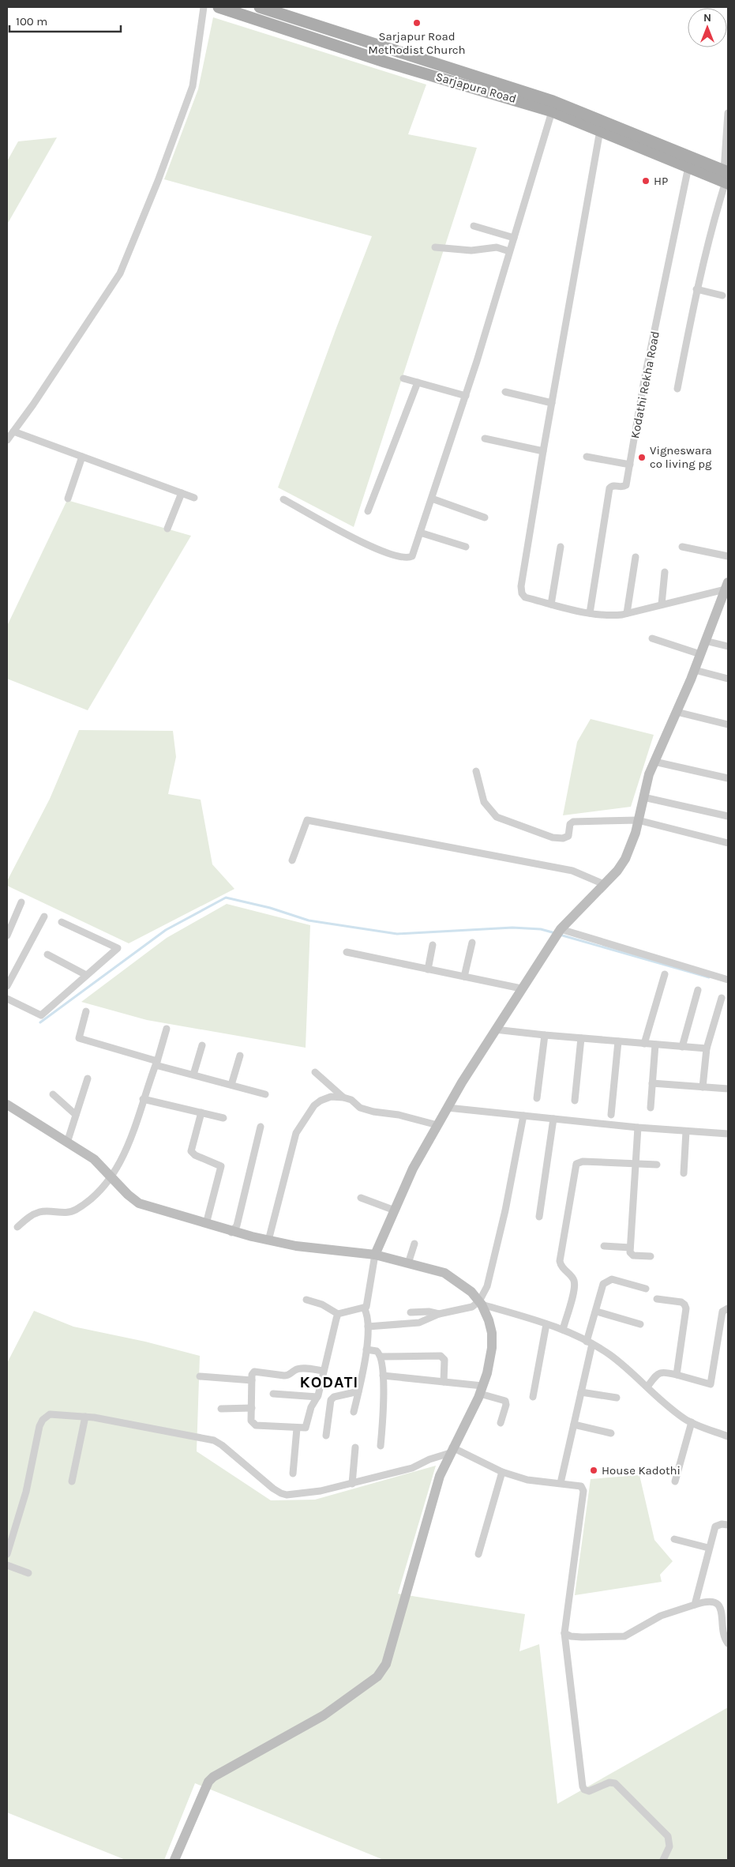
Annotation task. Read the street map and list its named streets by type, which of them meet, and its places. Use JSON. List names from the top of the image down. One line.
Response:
{"streets":{"main road":["Sarjapura Road"],"street":["Kodathi Rekha Road"]},"crossings":[["Sarjapura Road","Kodathi Rekha Road"]],"districts":["KODATI"],"places":["Sarjapur Road Methodist Church","HP","Vigneswara co living pg","House Kadothi"],"scale_bar":"100 m","north":"top"}
